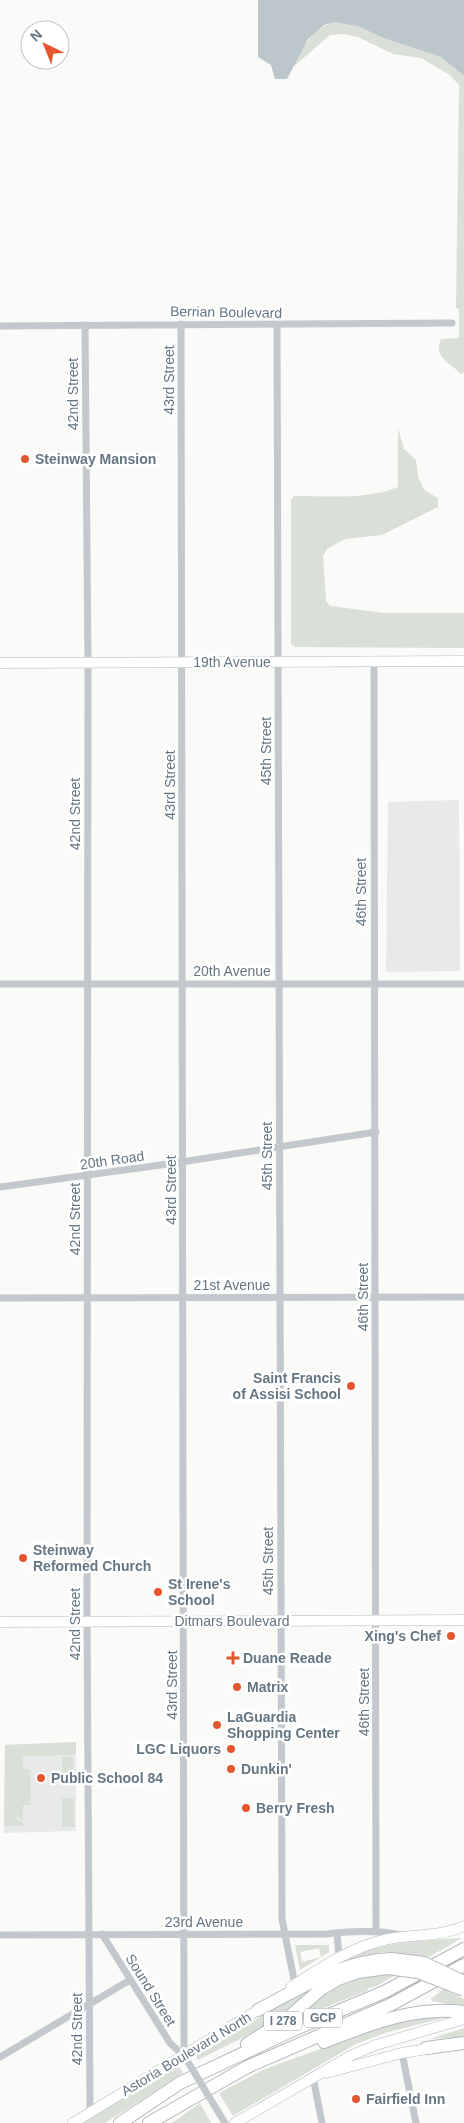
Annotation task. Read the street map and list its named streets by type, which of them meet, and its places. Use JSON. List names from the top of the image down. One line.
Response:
{"streets":{"highway":["GCP","I 278"],"street":["Berrian Boulevard","43rd Street","42nd Street","19th Avenue","45th Street","46th Street","20th Avenue","20th Road","21st Avenue","Ditmars Boulevard","23rd Avenue","Sound Street","Astoria Boulevard North"]},"crossings":[["Berrian Boulevard","43rd Street"],["Berrian Boulevard","42nd Street"],["Berrian Boulevard","45th Street"],["43rd Street","19th Avenue"],["43rd Street","20th Avenue"],["43rd Street","20th Road"],["43rd Street","21st Avenue"],["43rd Street","Ditmars Boulevard"],["43rd Street","23rd Avenue"],["43rd Street","Sound Street"],["43rd Street","Astoria Boulevard North"],["42nd Street","19th Avenue"],["42nd Street","20th Avenue"],["42nd Street","20th Road"],["42nd Street","21st Avenue"],["42nd Street","Ditmars Boulevard"],["42nd Street","23rd Avenue"],["42nd Street","Astoria Boulevard North"],["19th Avenue","45th Street"],["19th Avenue","46th Street"],["45th Street","20th Avenue"],["45th Street","20th Road"],["45th Street","21st Avenue"],["45th Street","Ditmars Boulevard"],["45th Street","23rd Avenue"],["45th Street","Astoria Boulevard North"],["46th Street","20th Avenue"],["46th Street","20th Road"],["46th Street","21st Avenue"],["46th Street","Ditmars Boulevard"],["46th Street","23rd Avenue"],["23rd Avenue","Sound Street"],["23rd Avenue","Astoria Boulevard North"],["Sound Street","Astoria Boulevard North"],["GCP","I 278"]],"places":{"other":["Steinway Mansion","Saint Francis of Assisi School","Steinway Reformed Church","St Irene's School","Xing's Chef","Matrix","LaGuardia Shopping Center","LGC Liquors","Dunkin'","Public School 84","Berry Fresh","Fairfield Inn"],"health":["Duane Reade"]},"north":"top left"}
